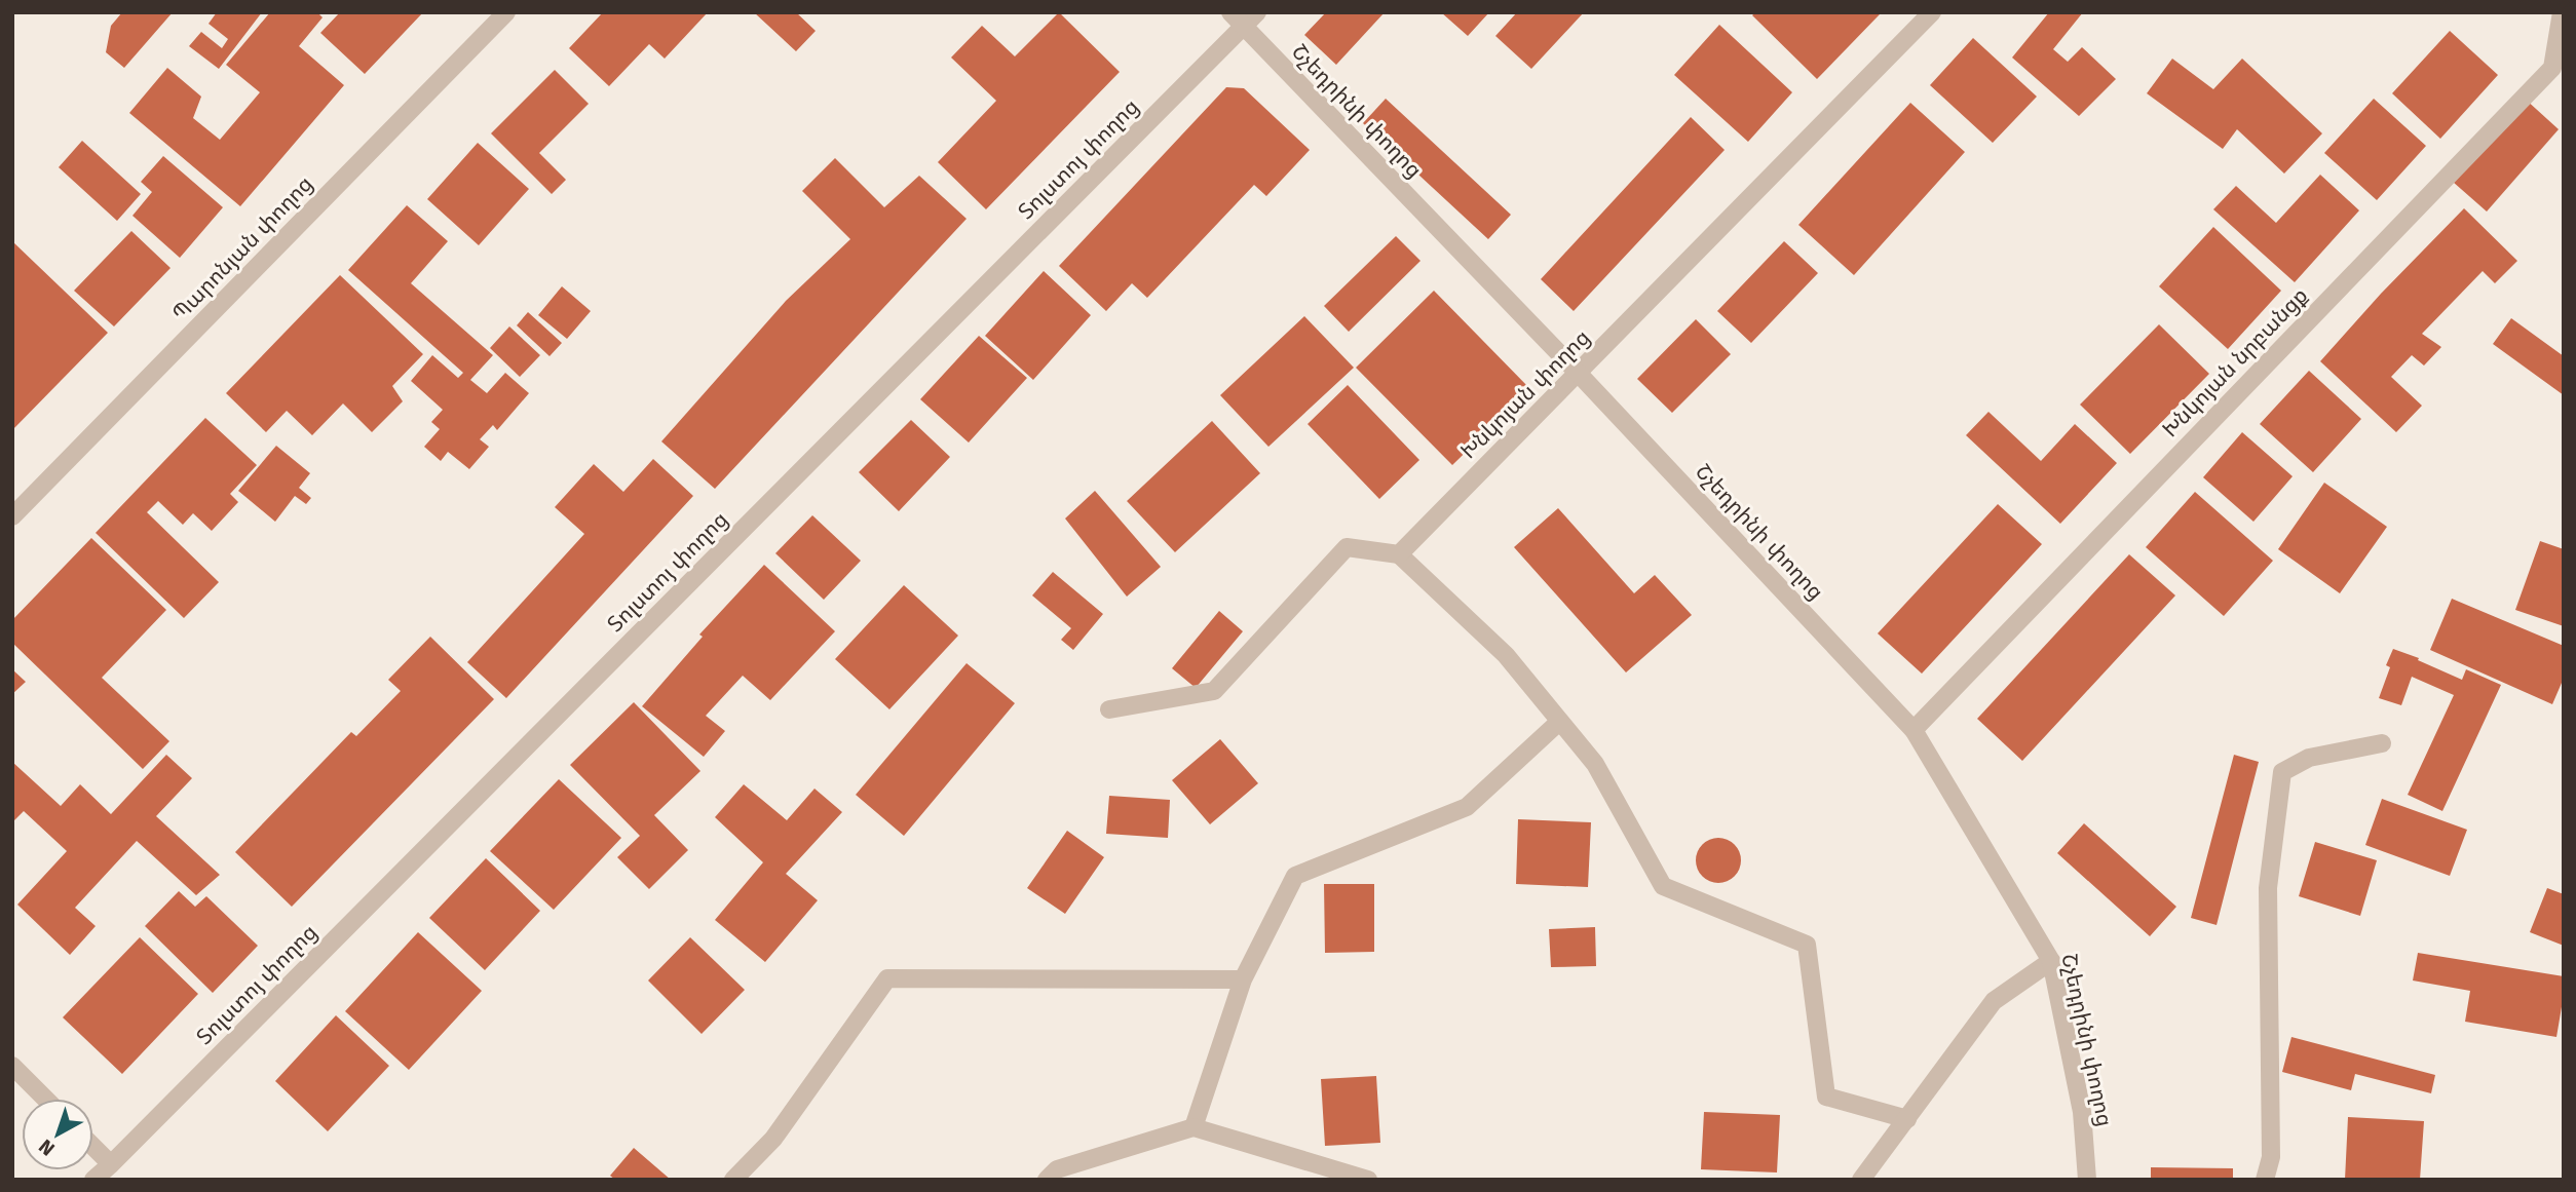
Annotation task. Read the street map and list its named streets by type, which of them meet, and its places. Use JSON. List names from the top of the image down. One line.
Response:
{"streets":{"street":["Շչեդրինի փողոց","Տոլստոյ փողոց","Պարոնյան փողոց","Խնկոյան նրբանցք","Խնկոյան փողոց"]},"crossings":[["Շչեդրինի փողոց","Տոլստոյ փողոց"],["Շչեդրինի փողոց","Խնկոյան նրբանցք"],["Շչեդրինի փողոց","Խնկոյան փողոց"]],"north":"bottom left"}
